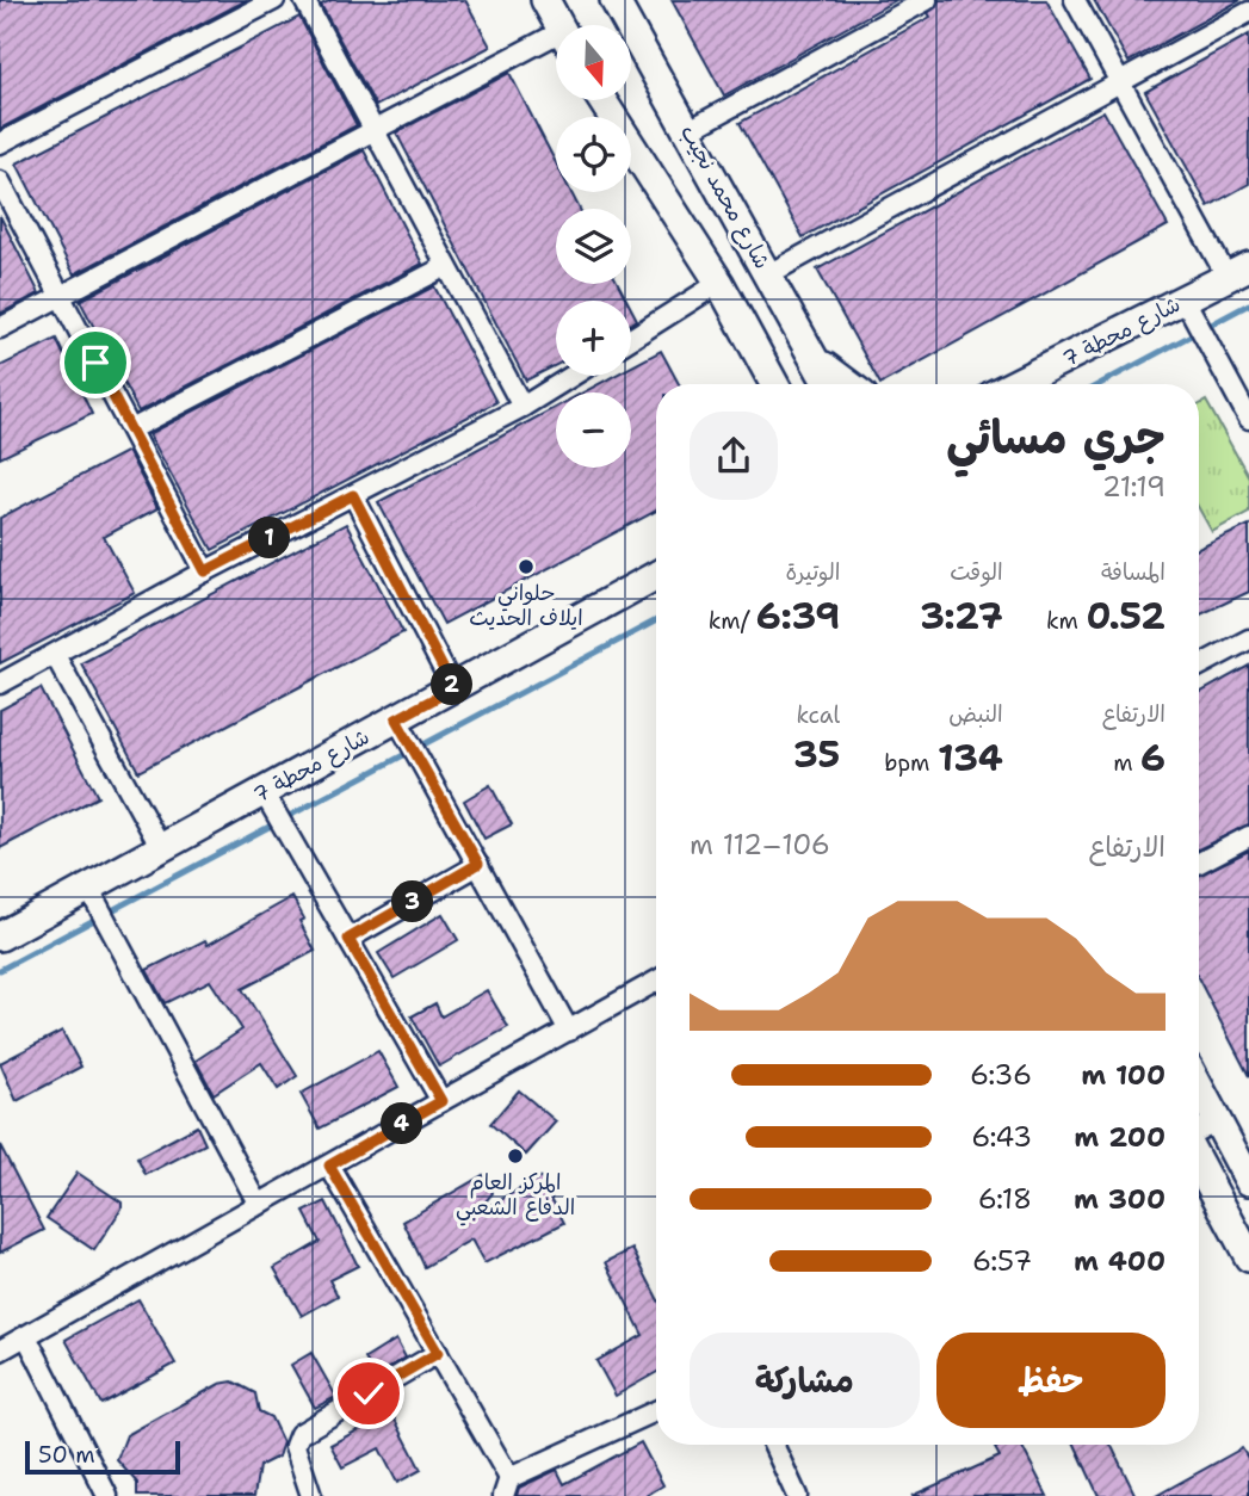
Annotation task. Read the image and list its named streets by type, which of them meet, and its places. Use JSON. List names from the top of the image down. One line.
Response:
{"streets":{"main road":["شارع محمد نجيب","شارع محطة 7"]},"places":["حلواني ايلاف الحديث","المركز العام الدفاع الشعبي"],"scale_bar":"50 m","north":"bottom","page":{"map_buttons":["+","−"],"heading":["جري مسائي","21:19"],"pins":["1","2","3","4"],"stats":[["المسافة","0.52 km"],["الوقت","3:27"],["الوتيرة","6:39 /km"],["الارتفاع","6 m"],["النبض","134 bpm"],["kcal","35"]],"chart":["الارتفاع","106–112 m"],"list":[{"name":"100 m","note":"6:36"},{"name":"200 m","note":"6:43"},{"name":"300 m","note":"6:18"},{"name":"400 m","note":"6:57"}],"buttons":["حفظ","مشاركة"],"scale":"50 m"}}
